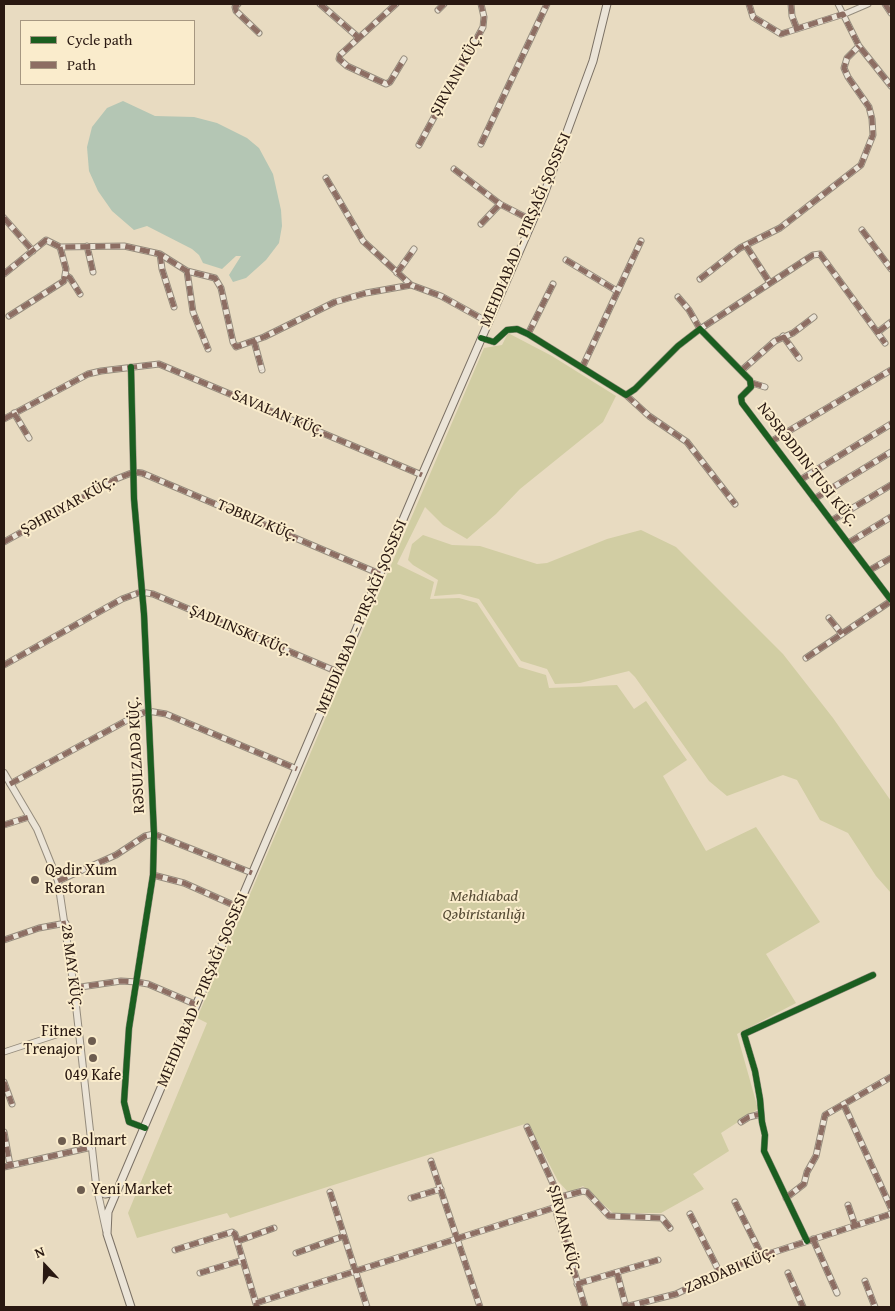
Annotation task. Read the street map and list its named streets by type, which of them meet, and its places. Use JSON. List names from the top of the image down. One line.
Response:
{"streets":{"main road":["28 MAY KÜÇ."],"street":["ŞIRVANI KÜÇ.","SAVALAN KÜÇ.","NƏSRƏDDIN TUSI KÜÇ.","ŞƏHRIYAR KÜÇ.","TƏBRIZ KÜÇ.","ŞADLINSKI KÜÇ.","RƏSULZADƏ KÜÇ.","ZƏRDABI KÜÇ."],"cycle path":["MEHDIABAD - PIRŞAĞI ŞOSSESI"]},"crossings":[["SAVALAN KÜÇ.","RƏSULZADƏ KÜÇ."],["ŞƏHRIYAR KÜÇ.","TƏBRIZ KÜÇ."],["ŞƏHRIYAR KÜÇ.","RƏSULZADƏ KÜÇ."],["TƏBRIZ KÜÇ.","RƏSULZADƏ KÜÇ."],["ŞADLINSKI KÜÇ.","RƏSULZADƏ KÜÇ."]],"parks":["Mehdiabad Qəbiristanlığı"],"places":["Qədir Xum Restoran","Fitnes Trenajor","049 Kafe","Bolmart","Yeni Market"],"legend":["Cycle path","Path"],"north":"top"}
